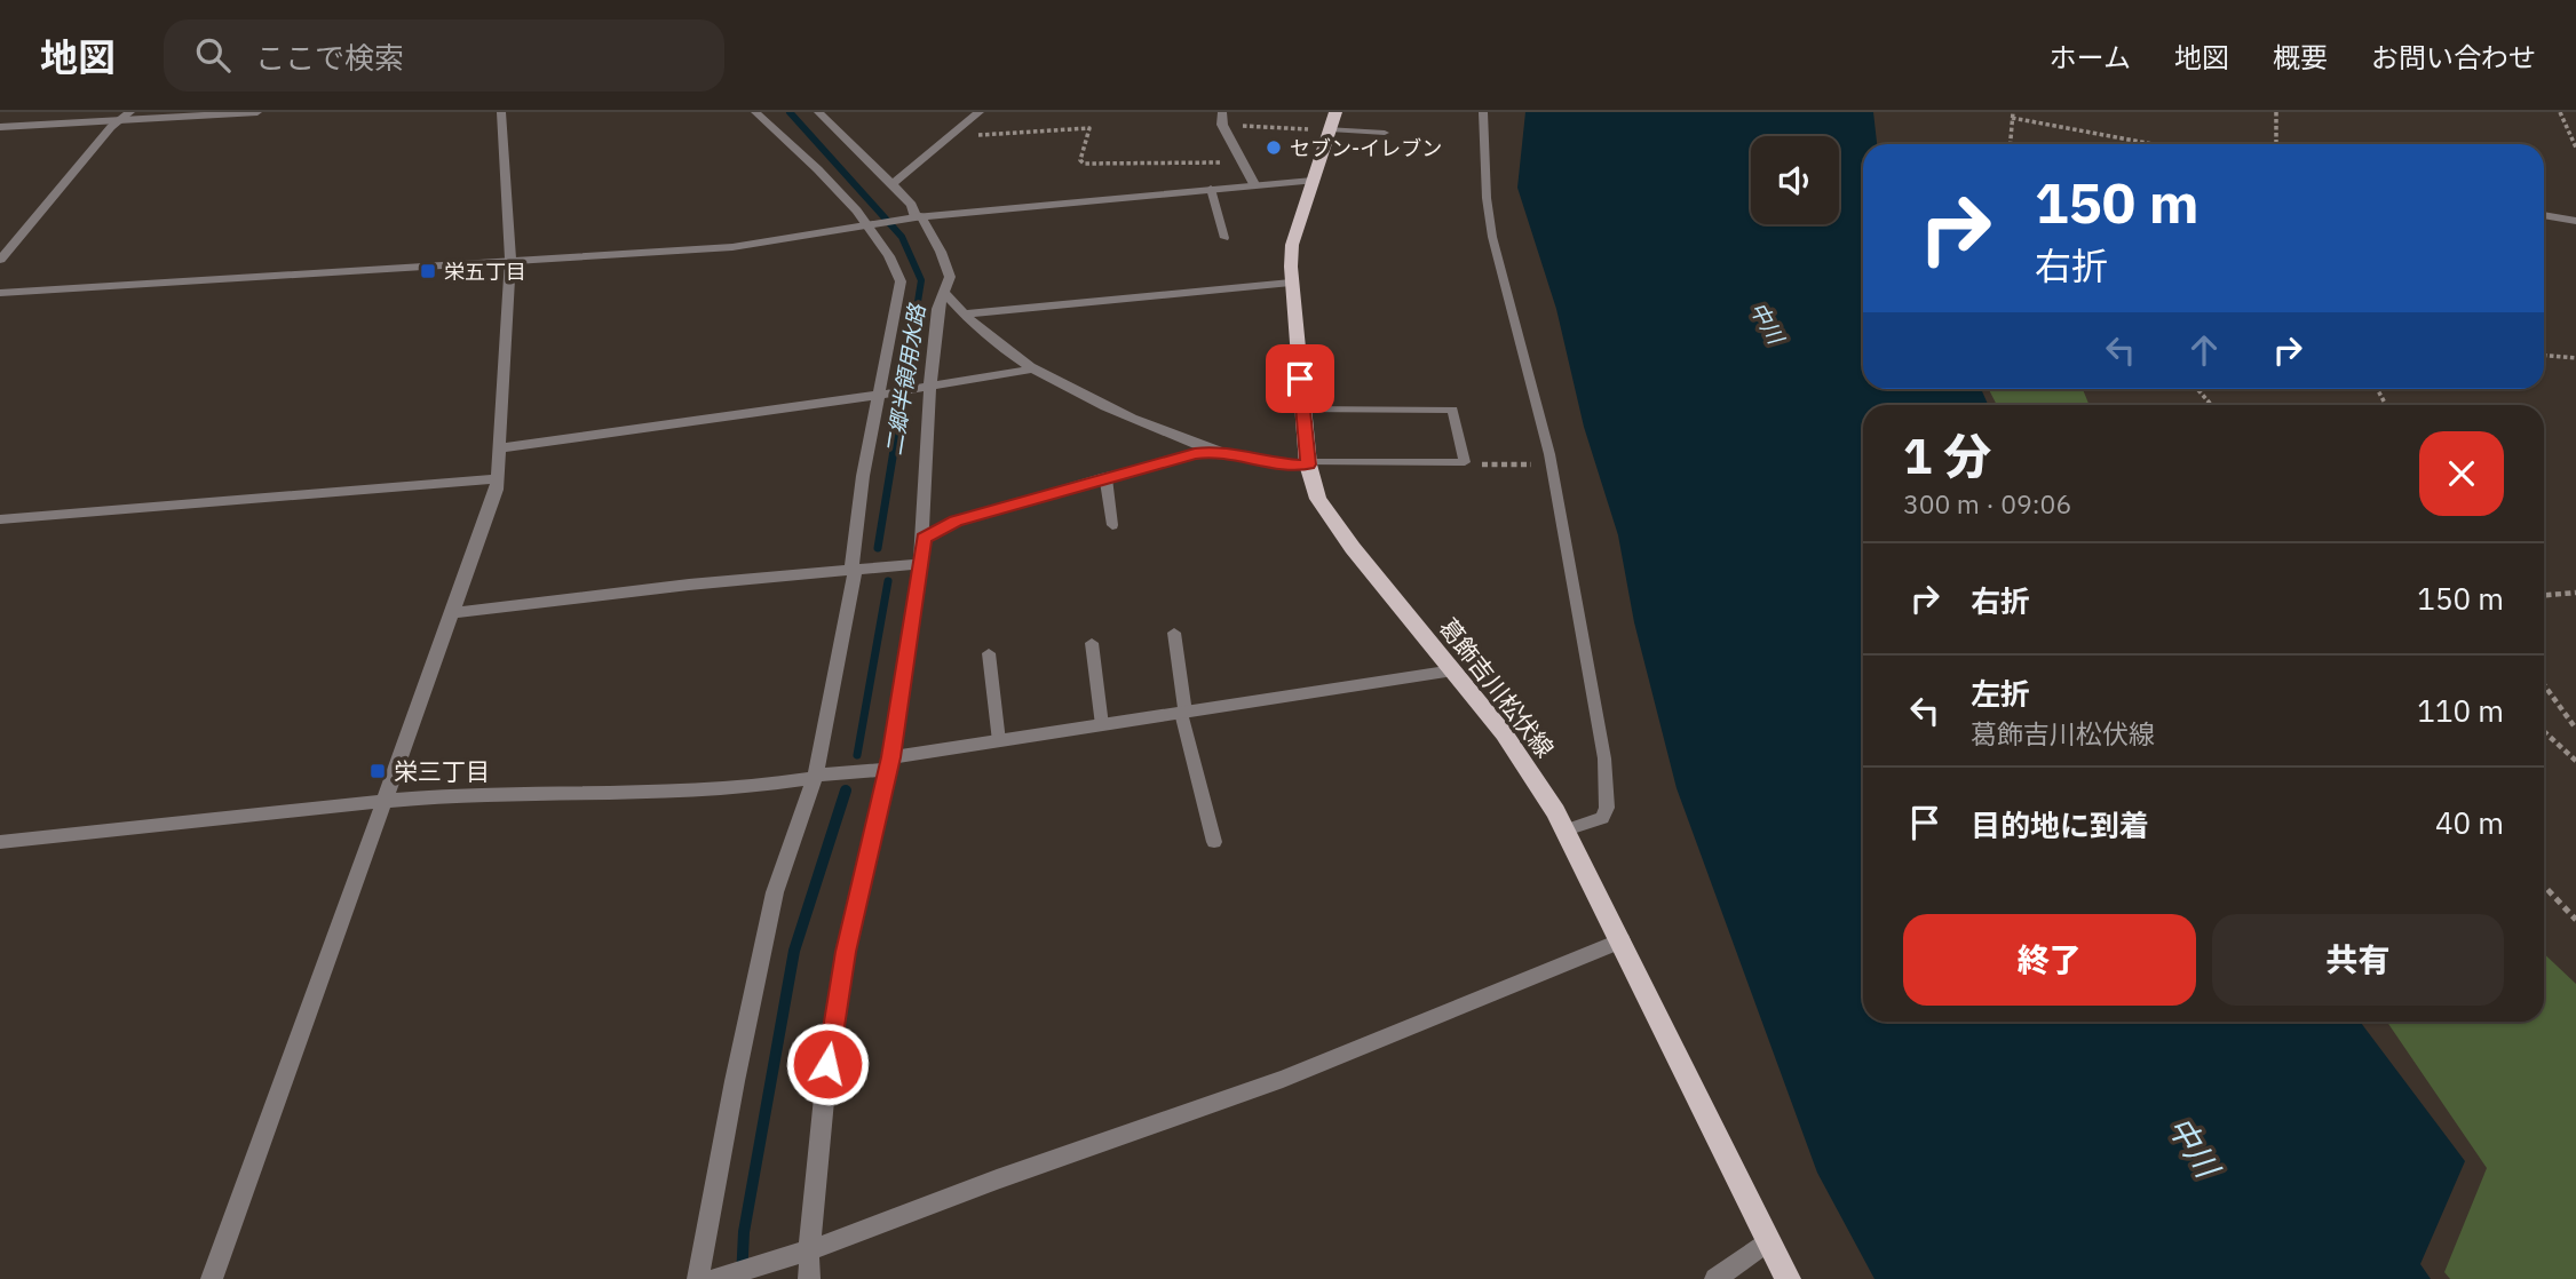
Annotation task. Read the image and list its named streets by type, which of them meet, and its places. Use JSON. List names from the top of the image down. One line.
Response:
{"streets":{"main road":["葛飾吉川松伏線"]},"water":["中川","二郷半領用水路"],"places":{"other":["セブン-イレブン"],"transit":["栄五丁目","栄三丁目"]},"page":{"header":"地図","search":"ここで検索","nav":["ホーム","地図","概要","お問い合わせ"],"turn":["150 m","右折"],"heading":["1 分","300 m · 09:06"],"list":[{"name":"右折","value":"150 m"},{"name":"左折","note":"葛飾吉川松伏線","value":"110 m"},{"name":"目的地に到着","value":"40 m"}],"buttons":["終了","共有"]}}
